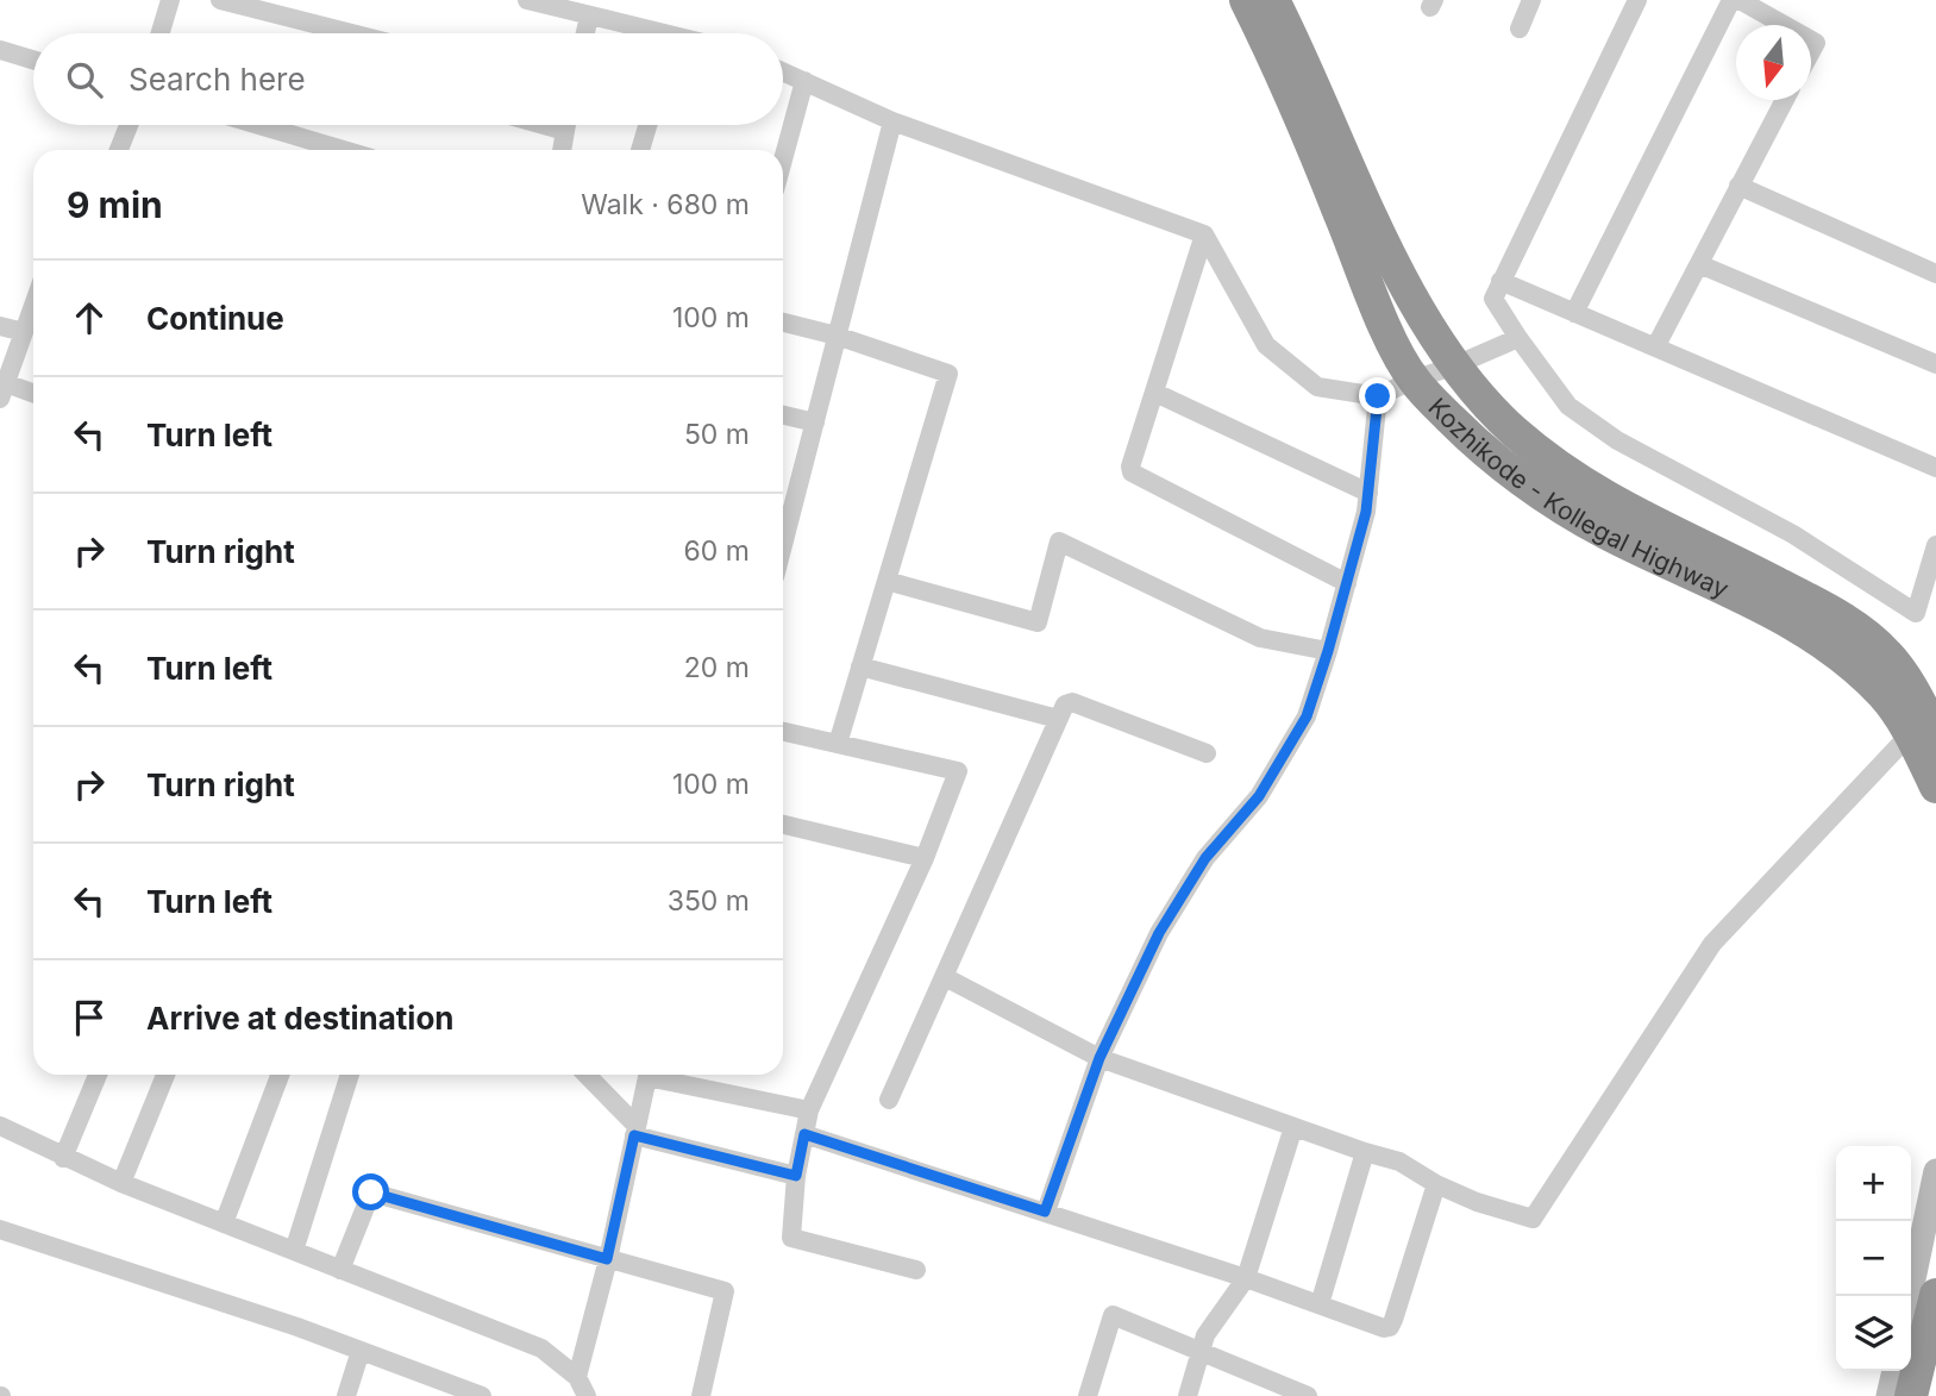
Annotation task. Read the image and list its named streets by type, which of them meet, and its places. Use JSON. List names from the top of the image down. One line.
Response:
{"streets":{"highway":["Kozhikode - Kollegal Highway"]},"north":"bottom","page":{"search":"Search here","heading":["9 min","Walk · 680 m"],"list":[["Continue","100 m"],["Turn left","50 m"],["Turn right","60 m"],["Turn left","20 m"],["Turn right","100 m"],["Turn left","350 m"],"Arrive at destination"],"map_buttons":["+","−"]}}
